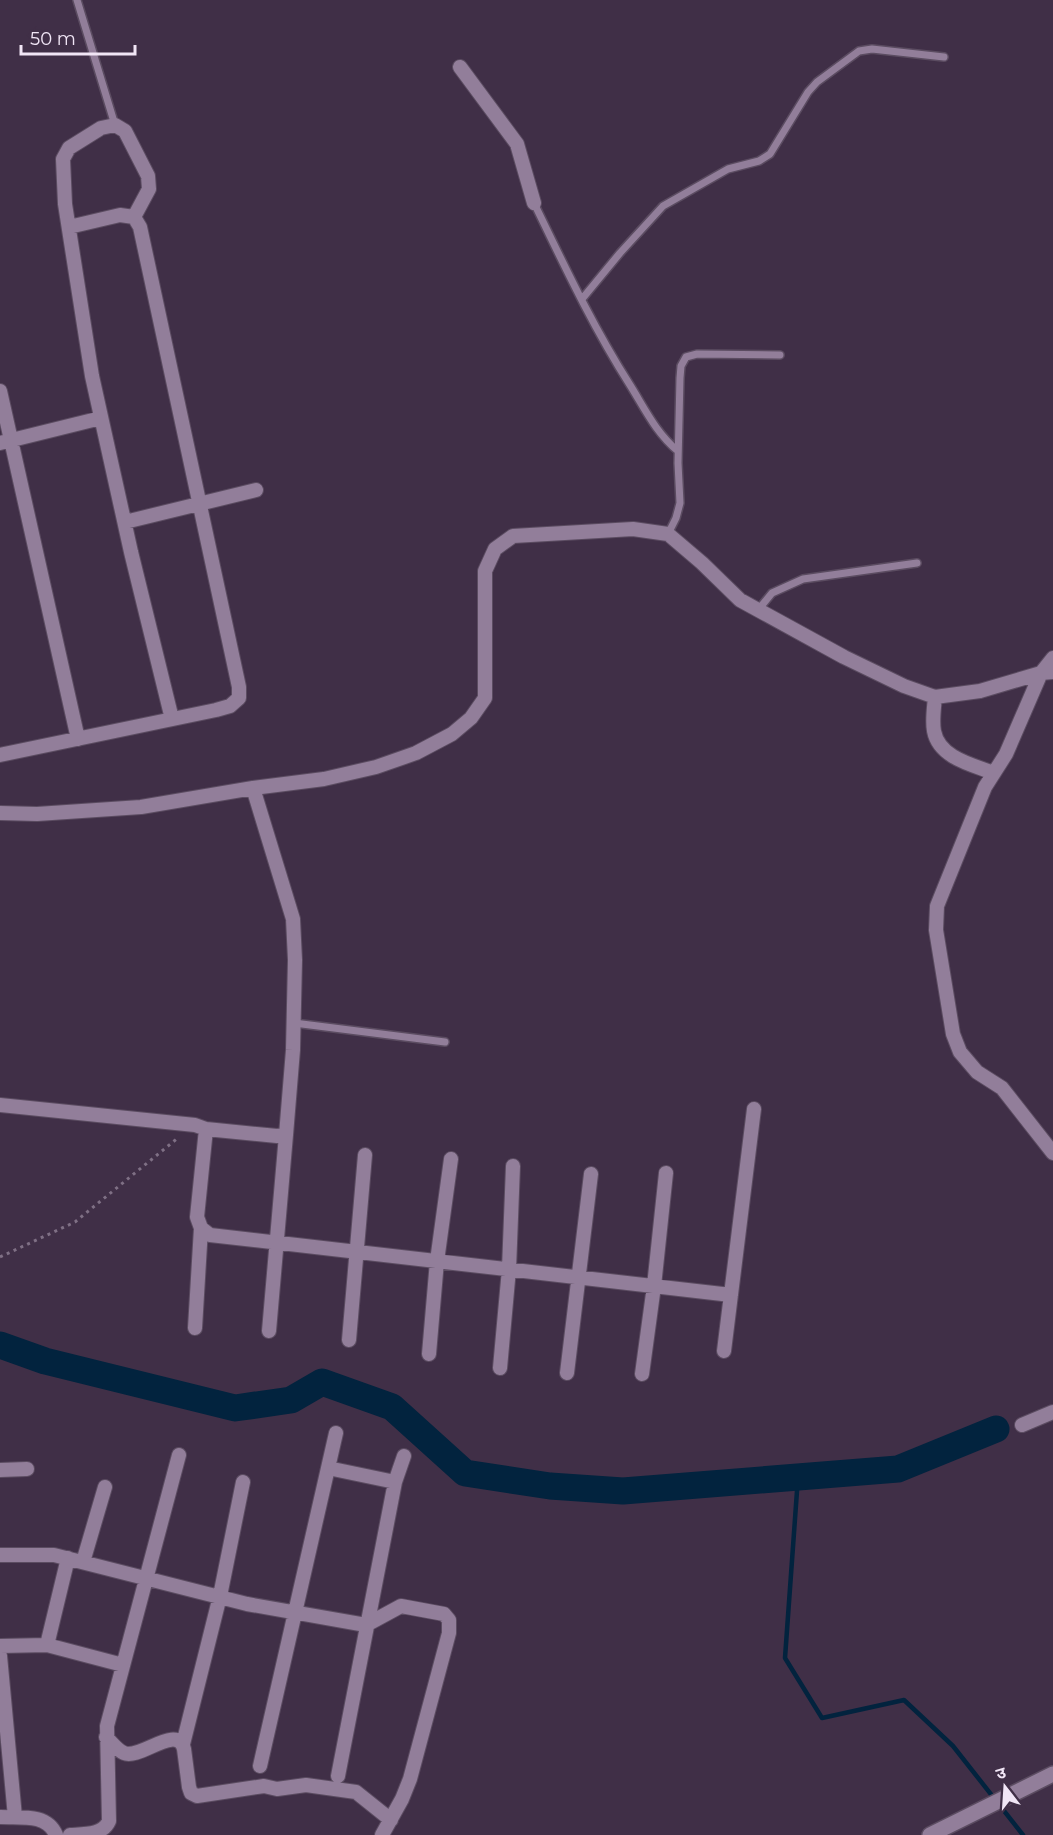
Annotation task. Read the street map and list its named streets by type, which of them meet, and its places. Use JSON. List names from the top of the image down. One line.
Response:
{"scale_bar":"50 m","north":"top"}
